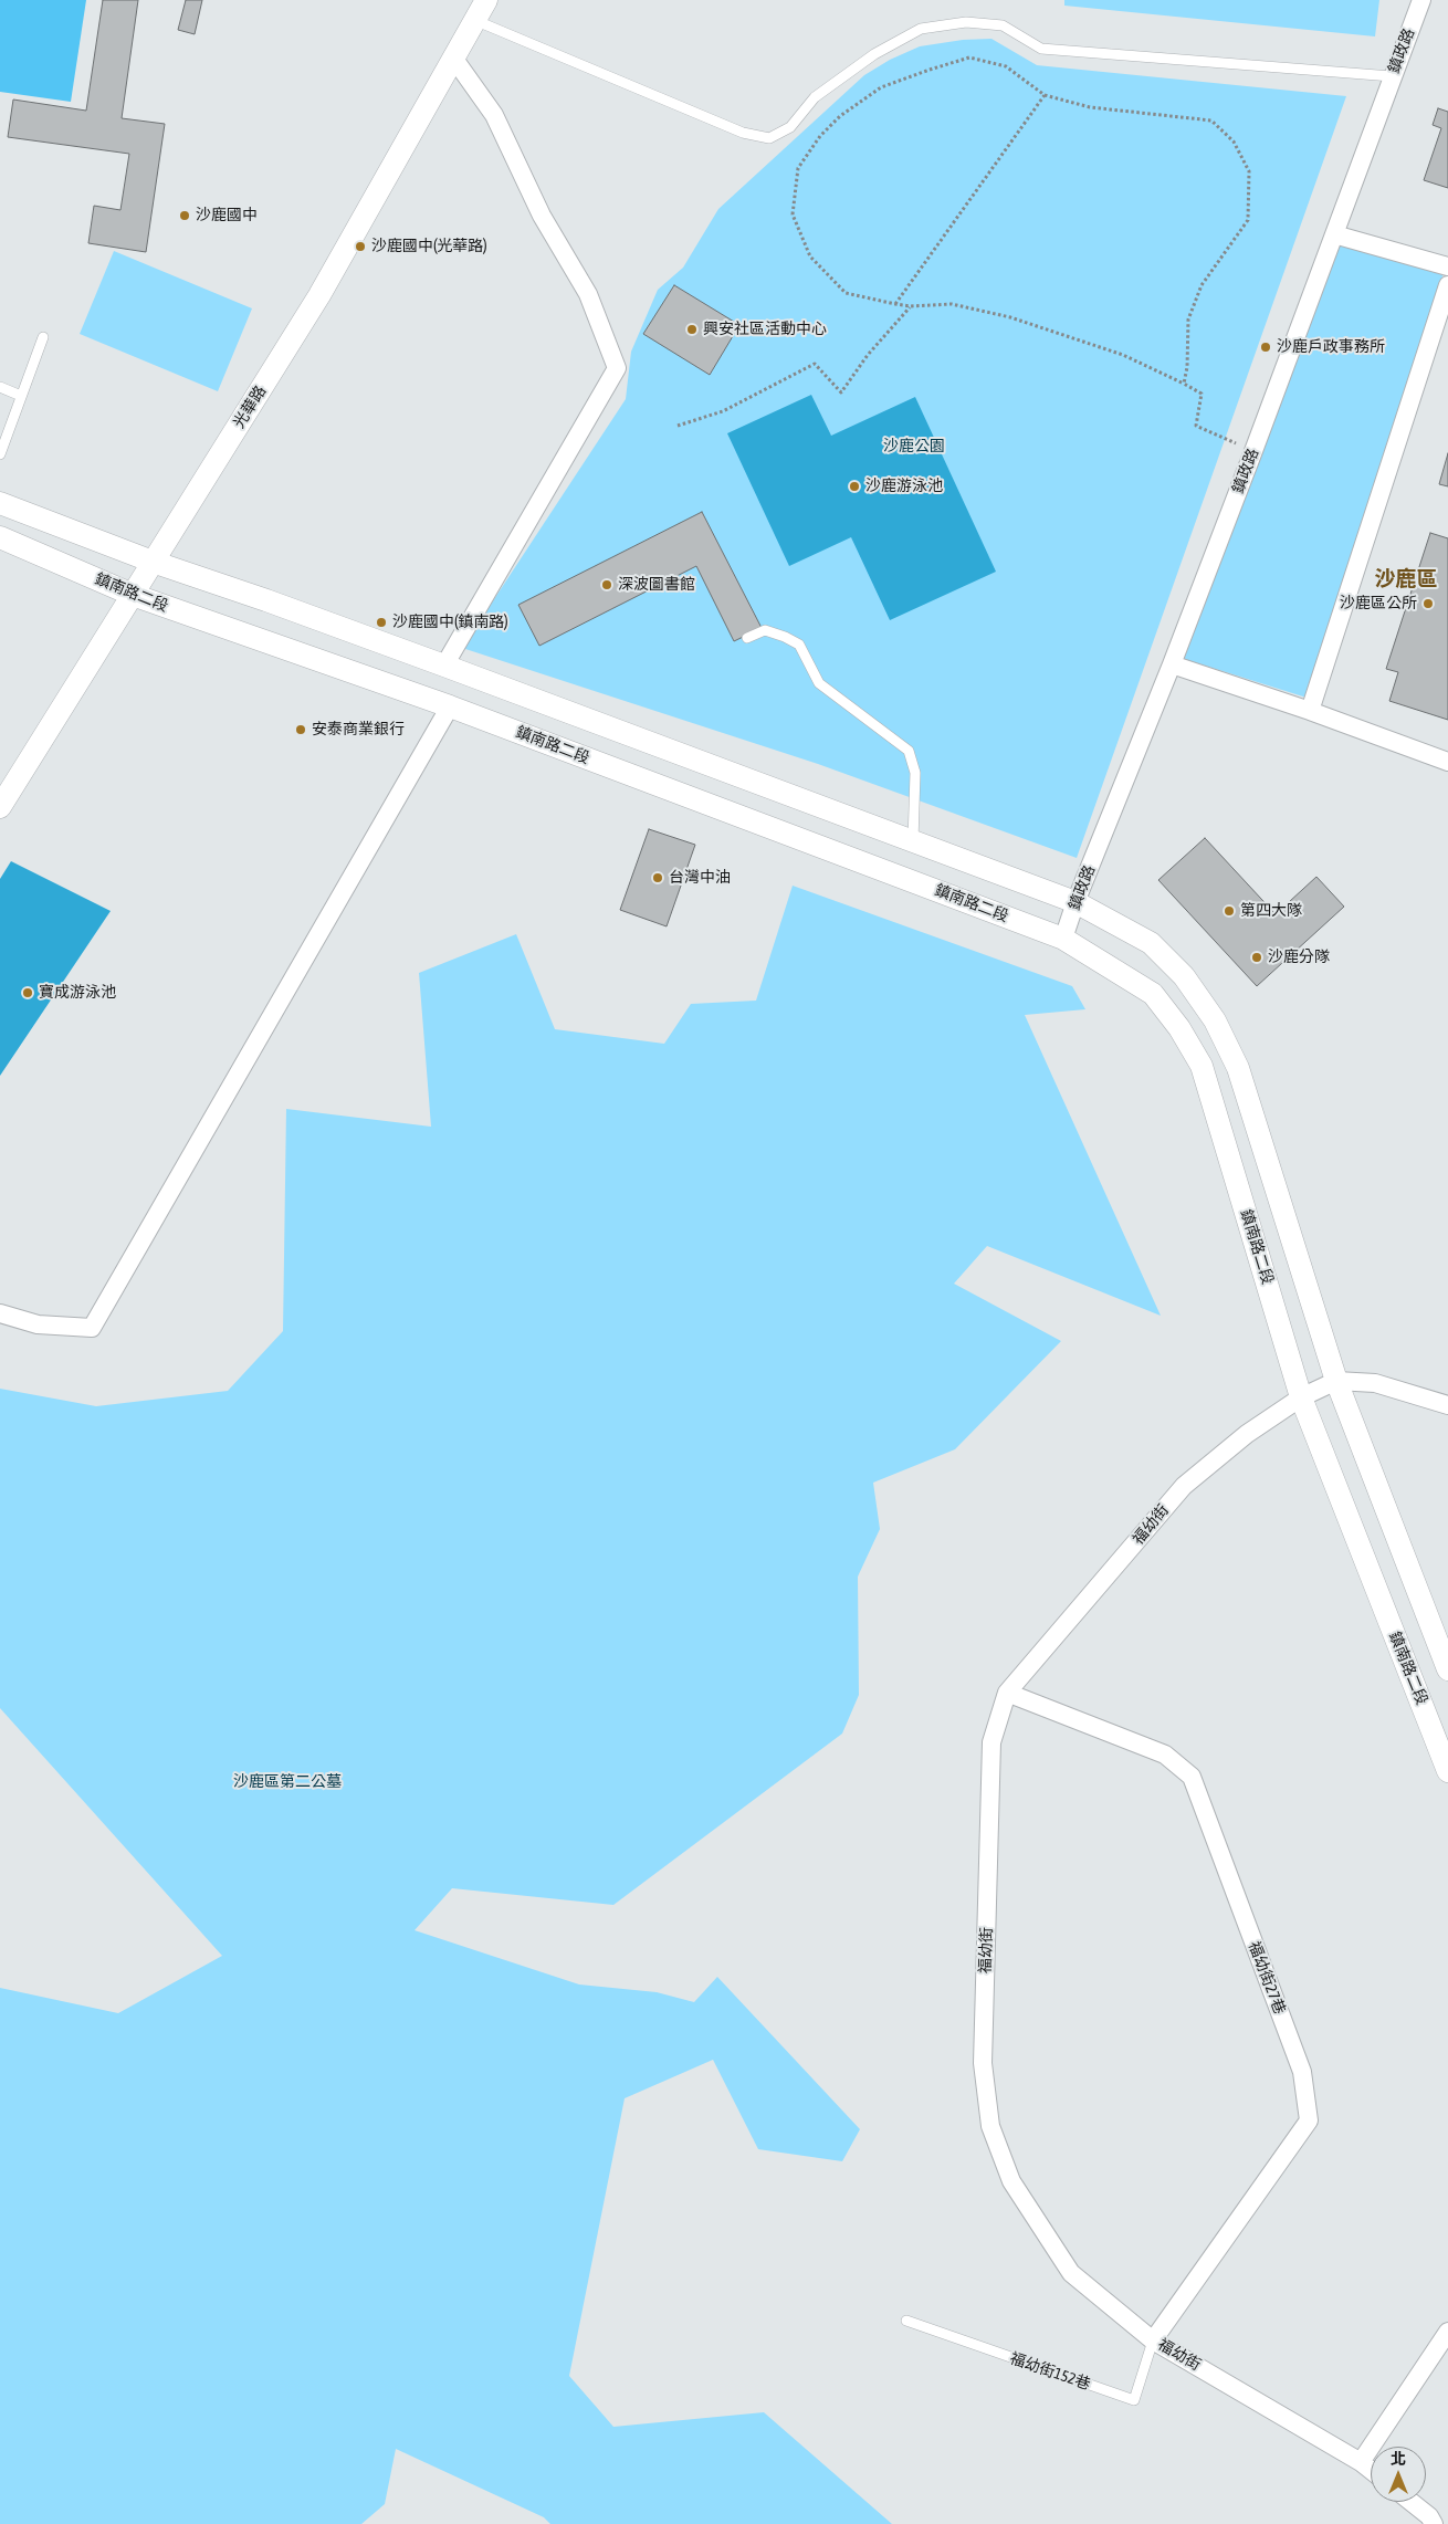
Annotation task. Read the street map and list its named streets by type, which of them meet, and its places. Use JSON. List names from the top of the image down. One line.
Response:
{"streets":{"street":["鎮政路","光華路","鎮南路二段","福幼街","福幼街27巷"],"lane":["福幼街152巷"]},"crossings":[["鎮政路","鎮南路二段"],["光華路","鎮南路二段"],["鎮南路二段","福幼街"],["福幼街","福幼街27巷"],["福幼街","福幼街152巷"],["福幼街27巷","福幼街152巷"]],"districts":["沙鹿區"],"parks":["沙鹿公園","沙鹿區第二公墓"],"places":["沙鹿國中","沙鹿國中(光華路)","興安社區活動中心","沙鹿戶政事務所","沙鹿游泳池","深波圖書館","沙鹿區公所","沙鹿國中(鎮南路)","安泰商業銀行","台灣中油","第四大隊","沙鹿分隊","寶成游泳池"],"north":"top"}
